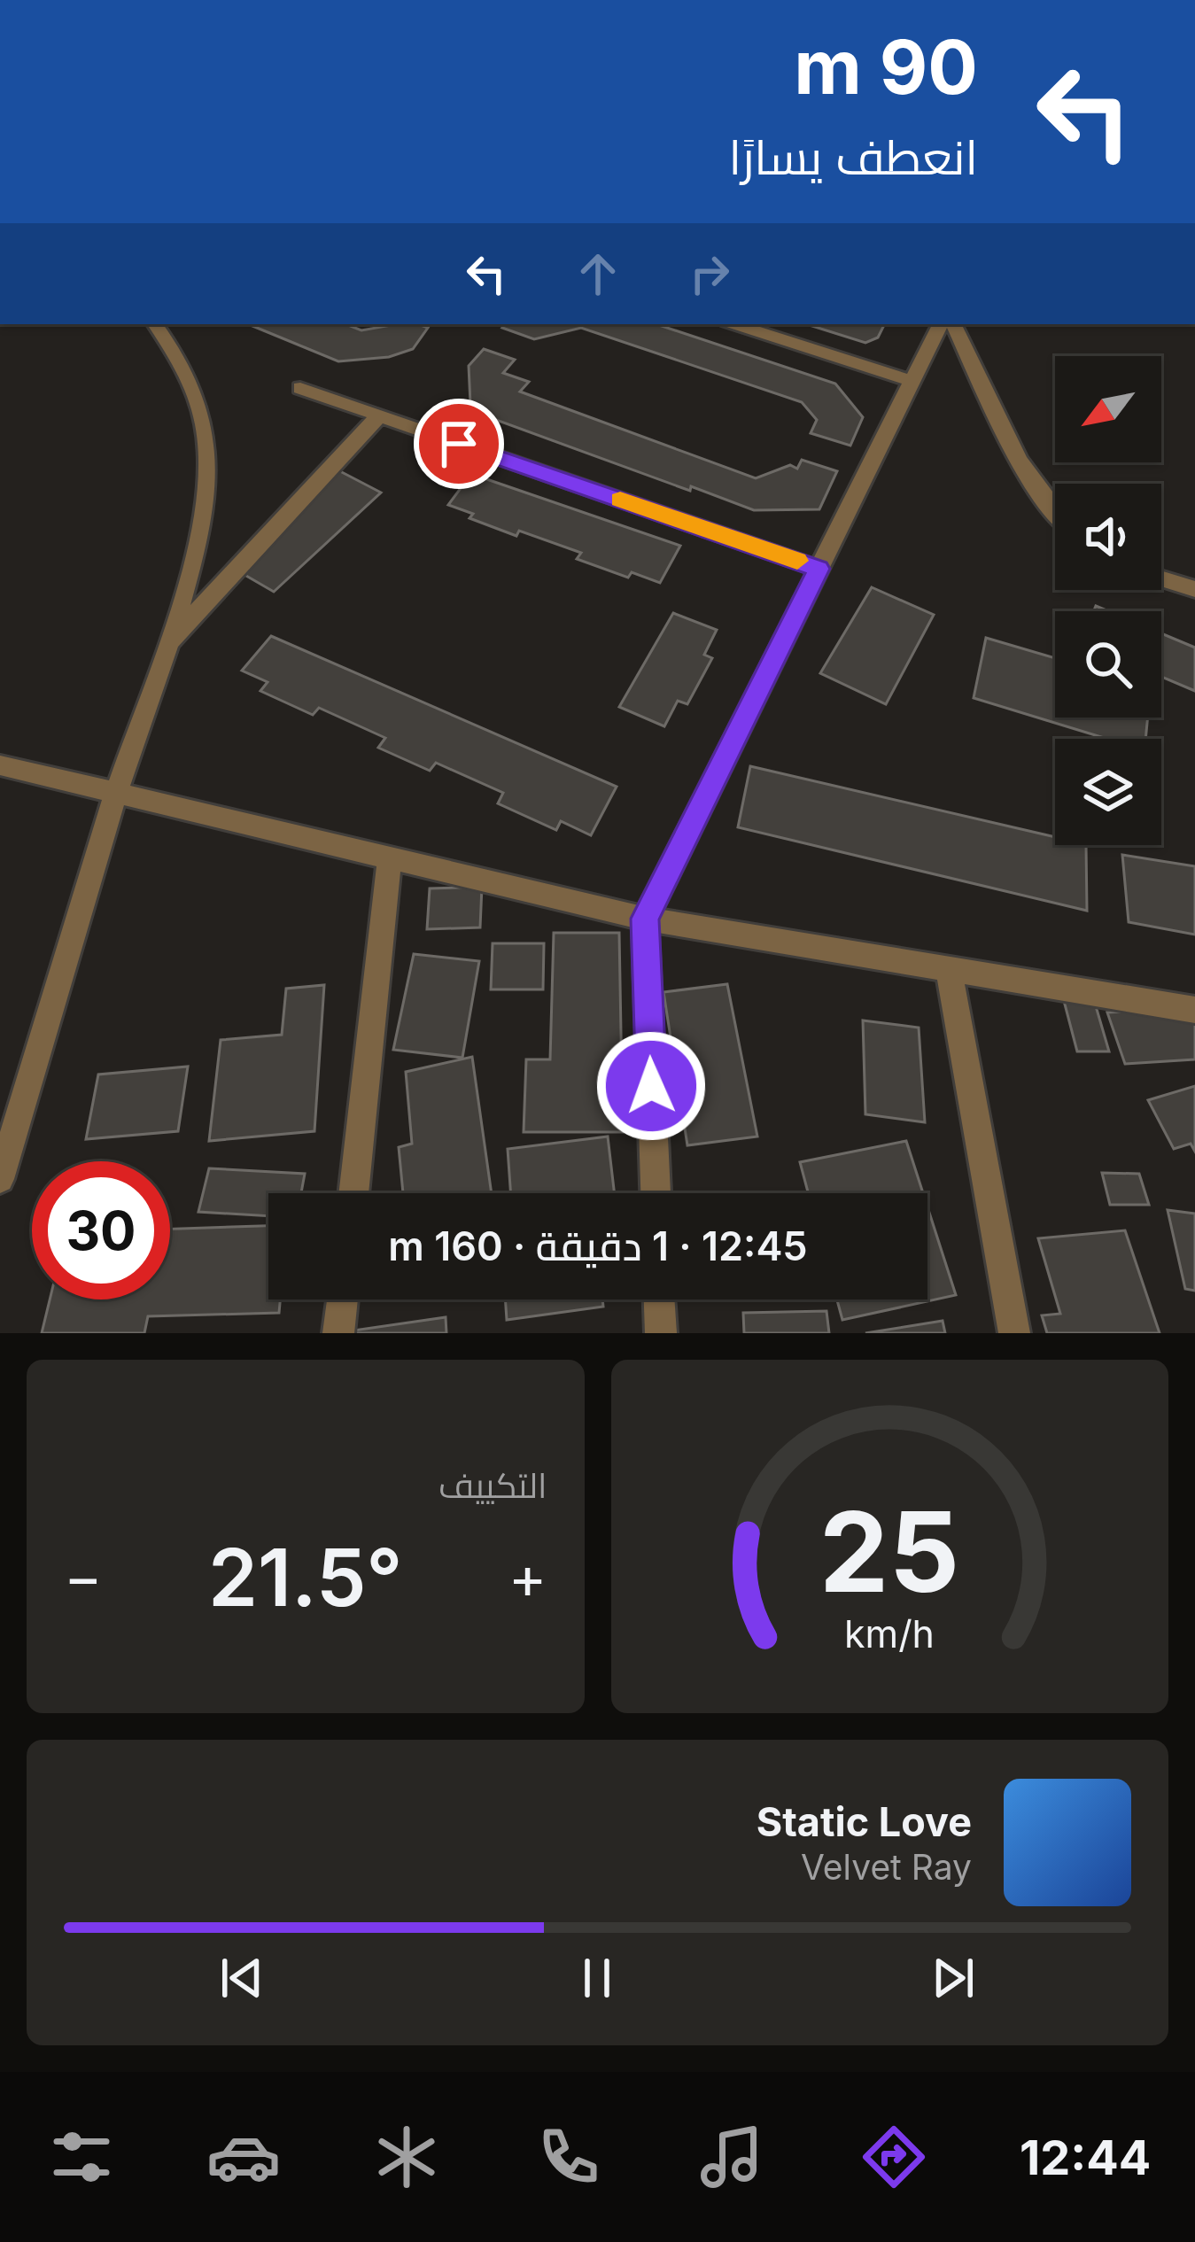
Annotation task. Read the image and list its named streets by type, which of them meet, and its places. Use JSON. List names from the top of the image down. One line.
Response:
{"north":"bottom left","page":{"turn":["90 m","انعطف يسارًا"],"limit":"30","trip":"12:45 · 1 دقيقة · 160 m","tile":"التكييف","heat":["−","21.5°","+"],"song":["Static Love","Velvet Ray"],"tabs":"12:44","gauge":["25","km/h"]}}
